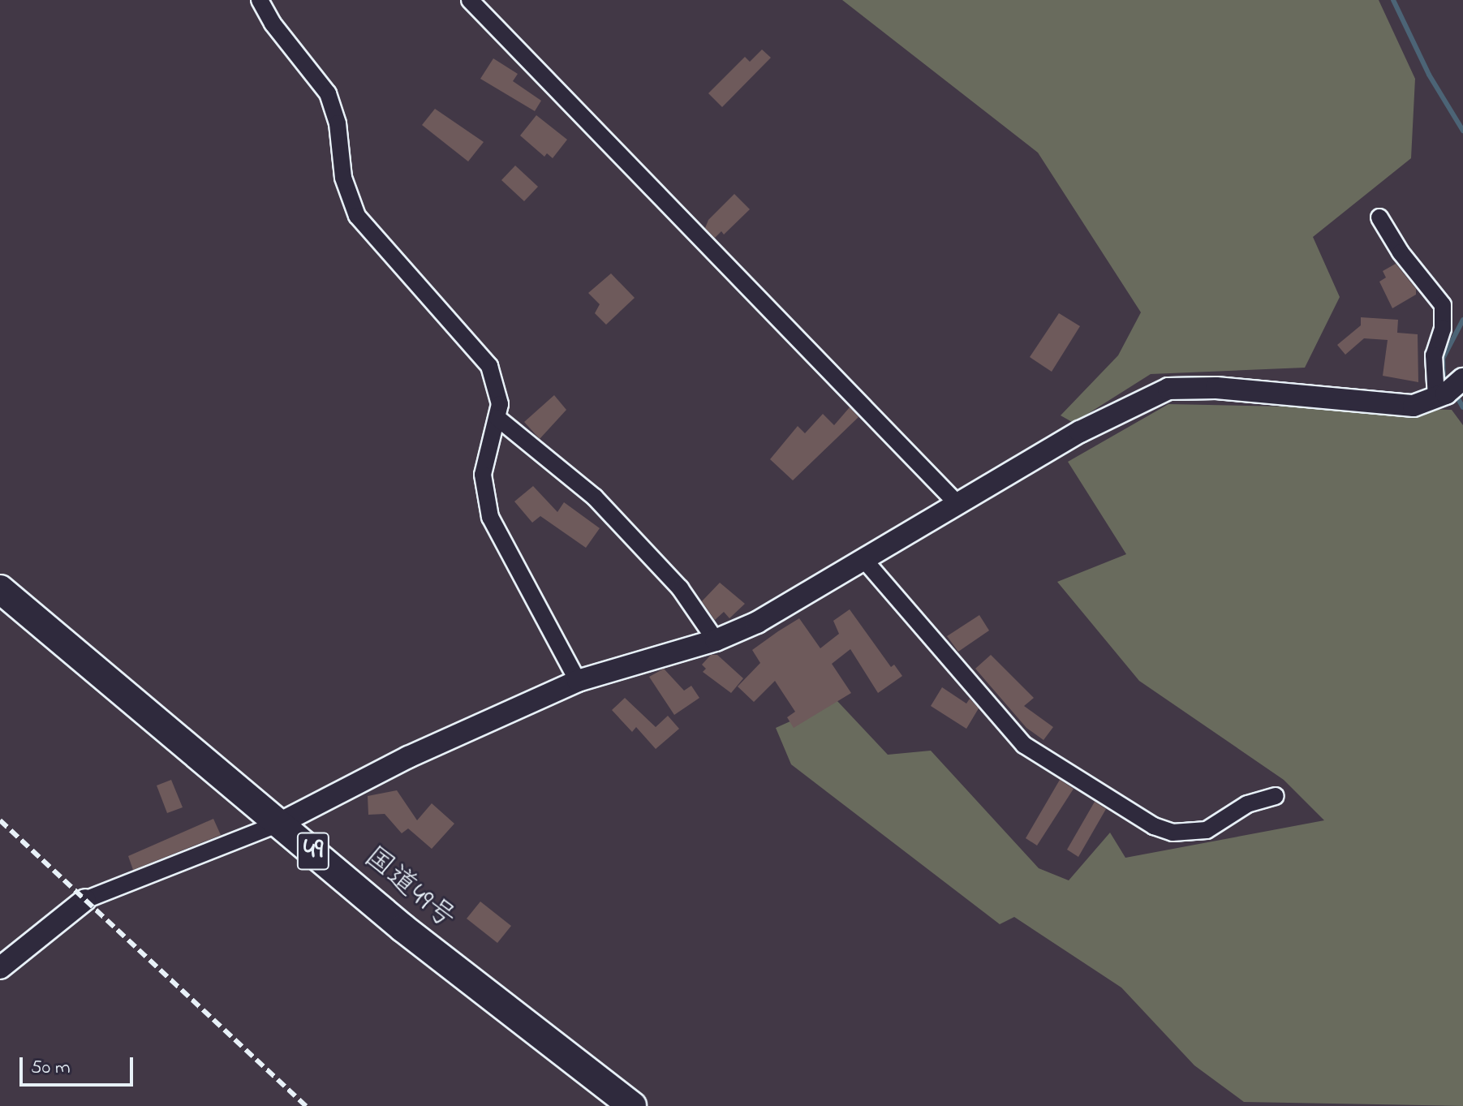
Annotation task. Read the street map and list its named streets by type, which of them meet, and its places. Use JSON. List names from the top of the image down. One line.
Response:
{"streets":{"highway":["49","国道49号"]},"scale_bar":"50 m"}
